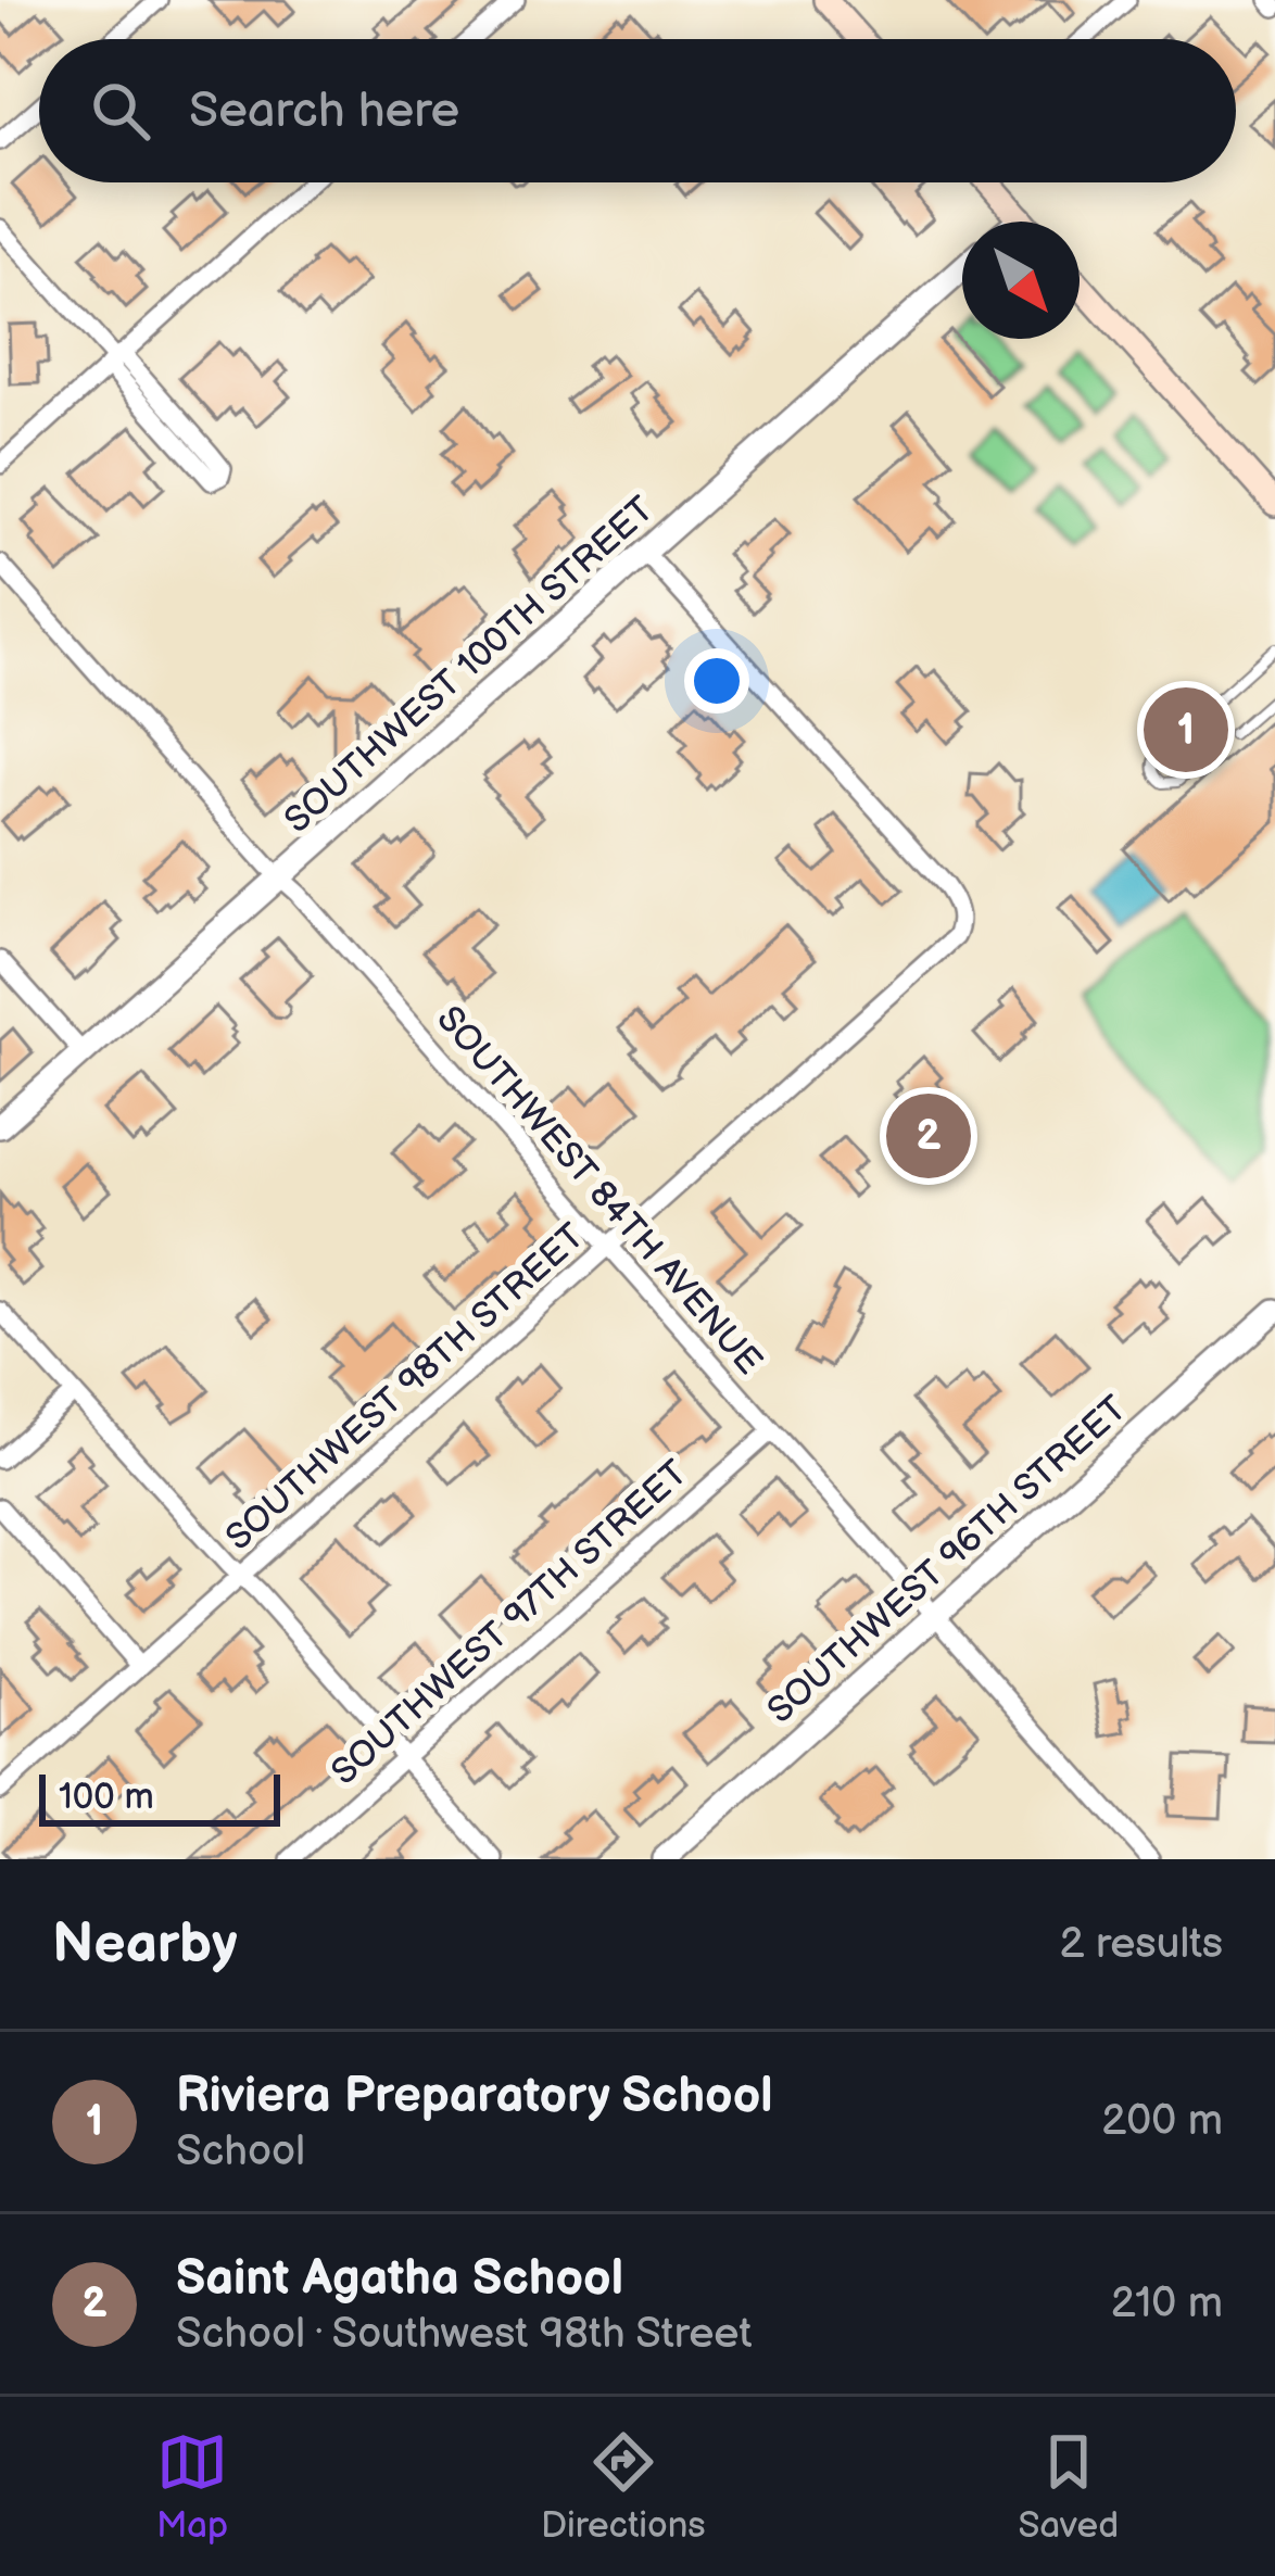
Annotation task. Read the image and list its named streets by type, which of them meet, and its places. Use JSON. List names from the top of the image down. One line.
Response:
{"streets":{"street":["SOUTHWEST 100TH STREET","SOUTHWEST 84TH AVENUE","SOUTHWEST 98TH STREET","SOUTHWEST 96TH STREET","SOUTHWEST 97TH STREET"]},"crossings":[["SOUTHWEST 100TH STREET","SOUTHWEST 84TH AVENUE"],["SOUTHWEST 100TH STREET","SOUTHWEST 98TH STREET"],["SOUTHWEST 84TH AVENUE","SOUTHWEST 98TH STREET"],["SOUTHWEST 84TH AVENUE","SOUTHWEST 96TH STREET"],["SOUTHWEST 84TH AVENUE","SOUTHWEST 97TH STREET"]],"scale_bar":"100 m","north":"bottom right","page":{"search":"Search here","pins":["1","2"],"scale":"100 m","heading":["Nearby","2 results"],"list":[{"mark":"1","name":"Riviera Preparatory School","note":"School","value":"200 m"},{"mark":"2","name":"Saint Agatha School","note":"School · Southwest 98th Street","value":"210 m"}],"nav":["Map","Directions","Saved"]}}
